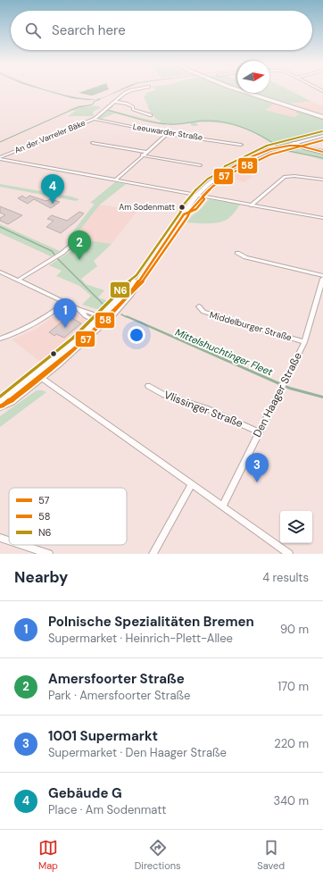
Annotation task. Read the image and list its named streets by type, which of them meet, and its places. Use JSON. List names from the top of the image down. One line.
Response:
{"streets":{"street":["Leeuwarder Straße","An der Varreler Bäke","Middelburger Straße","Den Haager Straße","Vlissinger Straße"]},"crossings":[["Leeuwarder Straße","An der Varreler Bäke"],["Middelburger Straße","Den Haager Straße"],["Den Haager Straße","Vlissinger Straße"]],"water":["Mittelshuchtinger Fleet"],"places":["Am Sodenmatt"],"lines":["transit line N6","transit line 58","transit line 57"],"legend":["57","58","N6"],"north":"right","page":{"search":"Search here","pins":["4","2","1","3"],"heading":["Nearby","4 results"],"list":[{"mark":"1","name":"Polnische Spezialitäten Bremen","note":"Supermarket · Heinrich-Plett-Allee","value":"90 m"},{"mark":"2","name":"Amersfoorter Straße","note":"Park · Amersfoorter Straße","value":"170 m"},{"mark":"3","name":"1001 Supermarkt","note":"Supermarket · Den Haager Straße","value":"220 m"},{"mark":"4","name":"Gebäude G","note":"Place · Am Sodenmatt","value":"340 m"}],"nav":["Map","Directions","Saved"]}}
